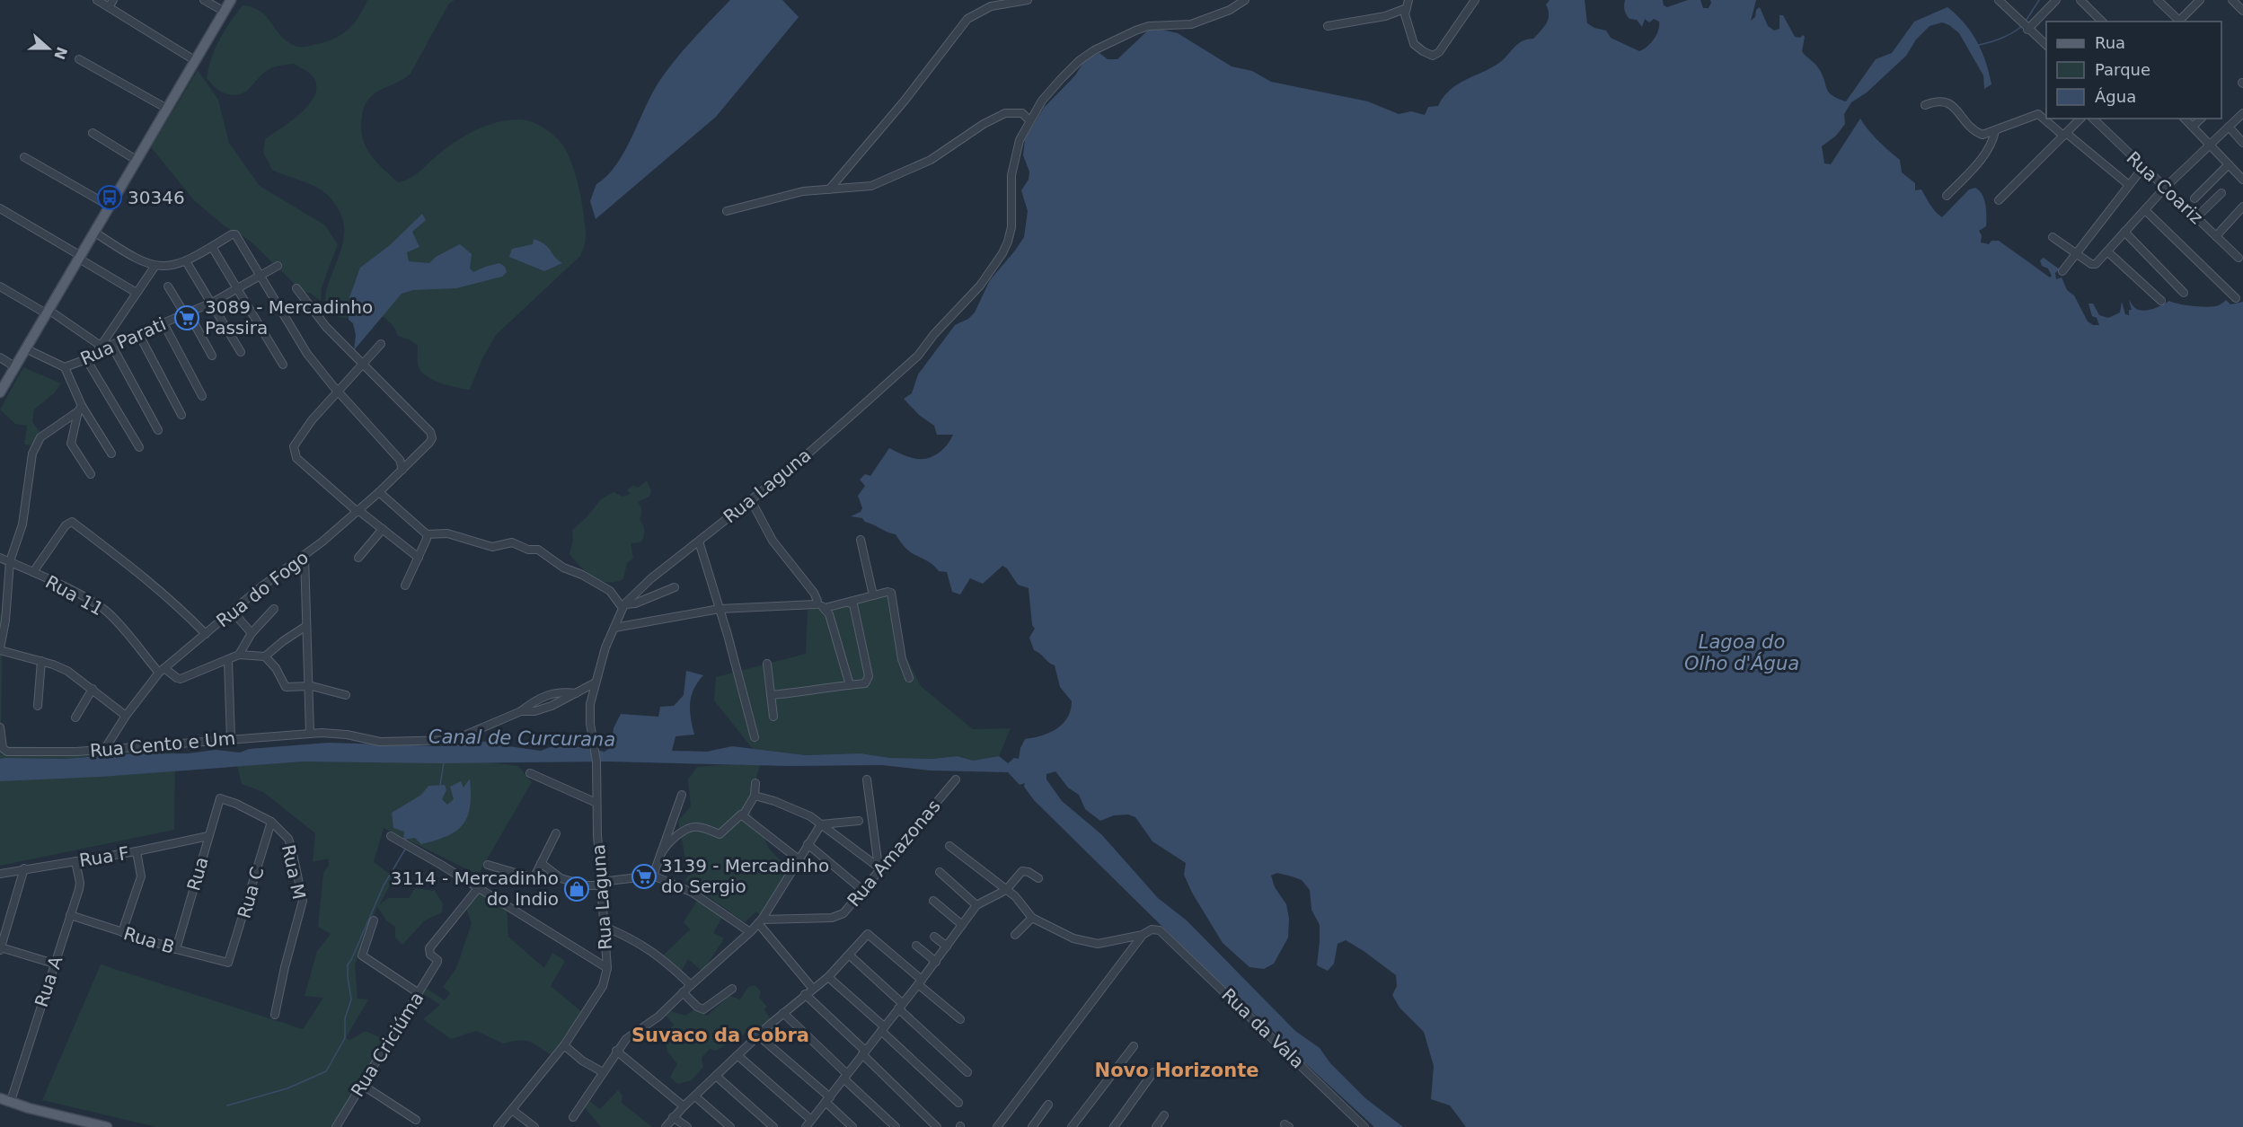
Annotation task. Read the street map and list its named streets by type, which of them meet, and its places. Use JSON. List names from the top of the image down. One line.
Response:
{"streets":{"street":["Rua Coariz","Rua Parati","Rua Laguna","Rua do Fogo","Rua 11","Rua Cento e Um","Rua Amazonas","Rua F","Rua M","Rua","Rua C","Rua B","Rua A","Rua da Vala","Rua Criciúma"]},"crossings":[["Rua do Fogo","Rua 11"],["Rua do Fogo","Rua Cento e Um"],["Rua F","Rua"],["Rua F","Rua A"],["Rua M","Rua"],["Rua M","Rua C"],["Rua","Rua B"],["Rua C","Rua B"],["Rua B","Rua A"]],"districts":["Suvaco da Cobra","Novo Horizonte"],"water":["Lagoa do Olho d'Água","Canal de Curcurana"],"places":{"bus stop":["30346"],"supermarket":["3089 - Mercadinho Passira","3139 - Mercadinho do Sergio"],"shop":["3114 - Mercadinho do Indio"]},"legend":["Rua","Parque","Água"],"north":"right"}
